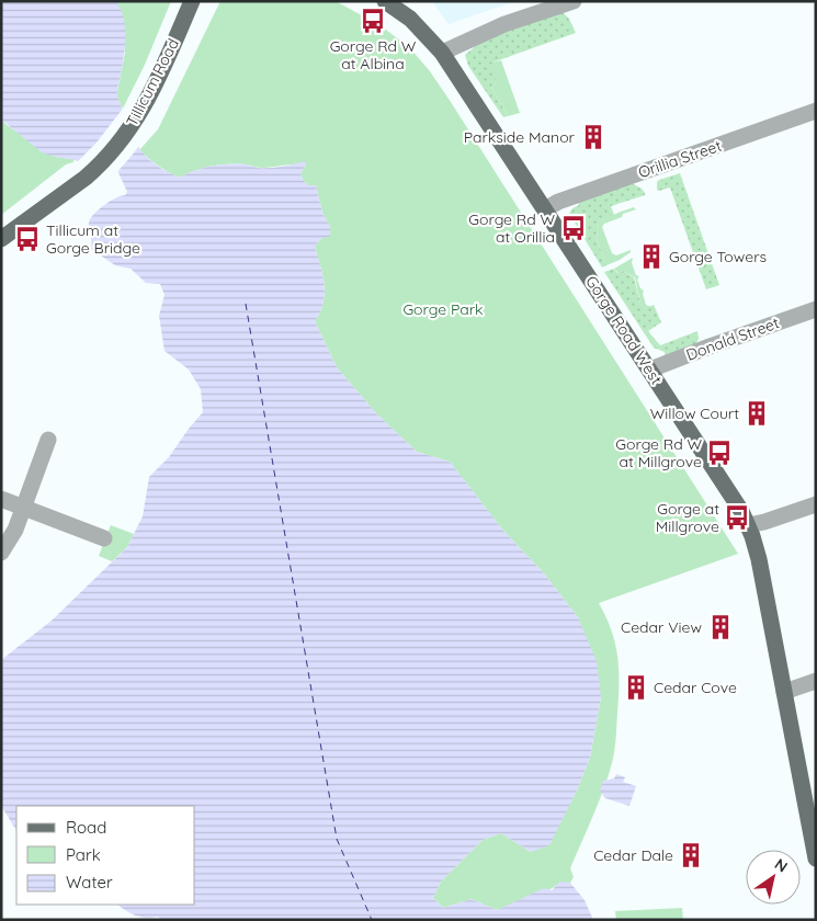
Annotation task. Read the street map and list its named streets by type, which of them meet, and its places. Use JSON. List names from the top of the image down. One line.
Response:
{"streets":{"main road":["Tillicum Road","Gorge Road West"],"street":["Orillia Street","Donald Street"]},"crossings":[["Orillia Street","Gorge Road West"],["Gorge Road West","Donald Street"]],"parks":["Gorge Park"],"places":{"bus stop":["Gorge Rd W at Albina","Gorge Rd W at Orillia","Tillicum at Gorge Bridge","Gorge Rd W at Millgrove","Gorge at Millgrove"],"building":["Parkside Manor","Gorge Towers","Willow Court","Cedar View","Cedar Cove","Cedar Dale"]},"legend":["Road","Park","Water"],"north":"top right"}
